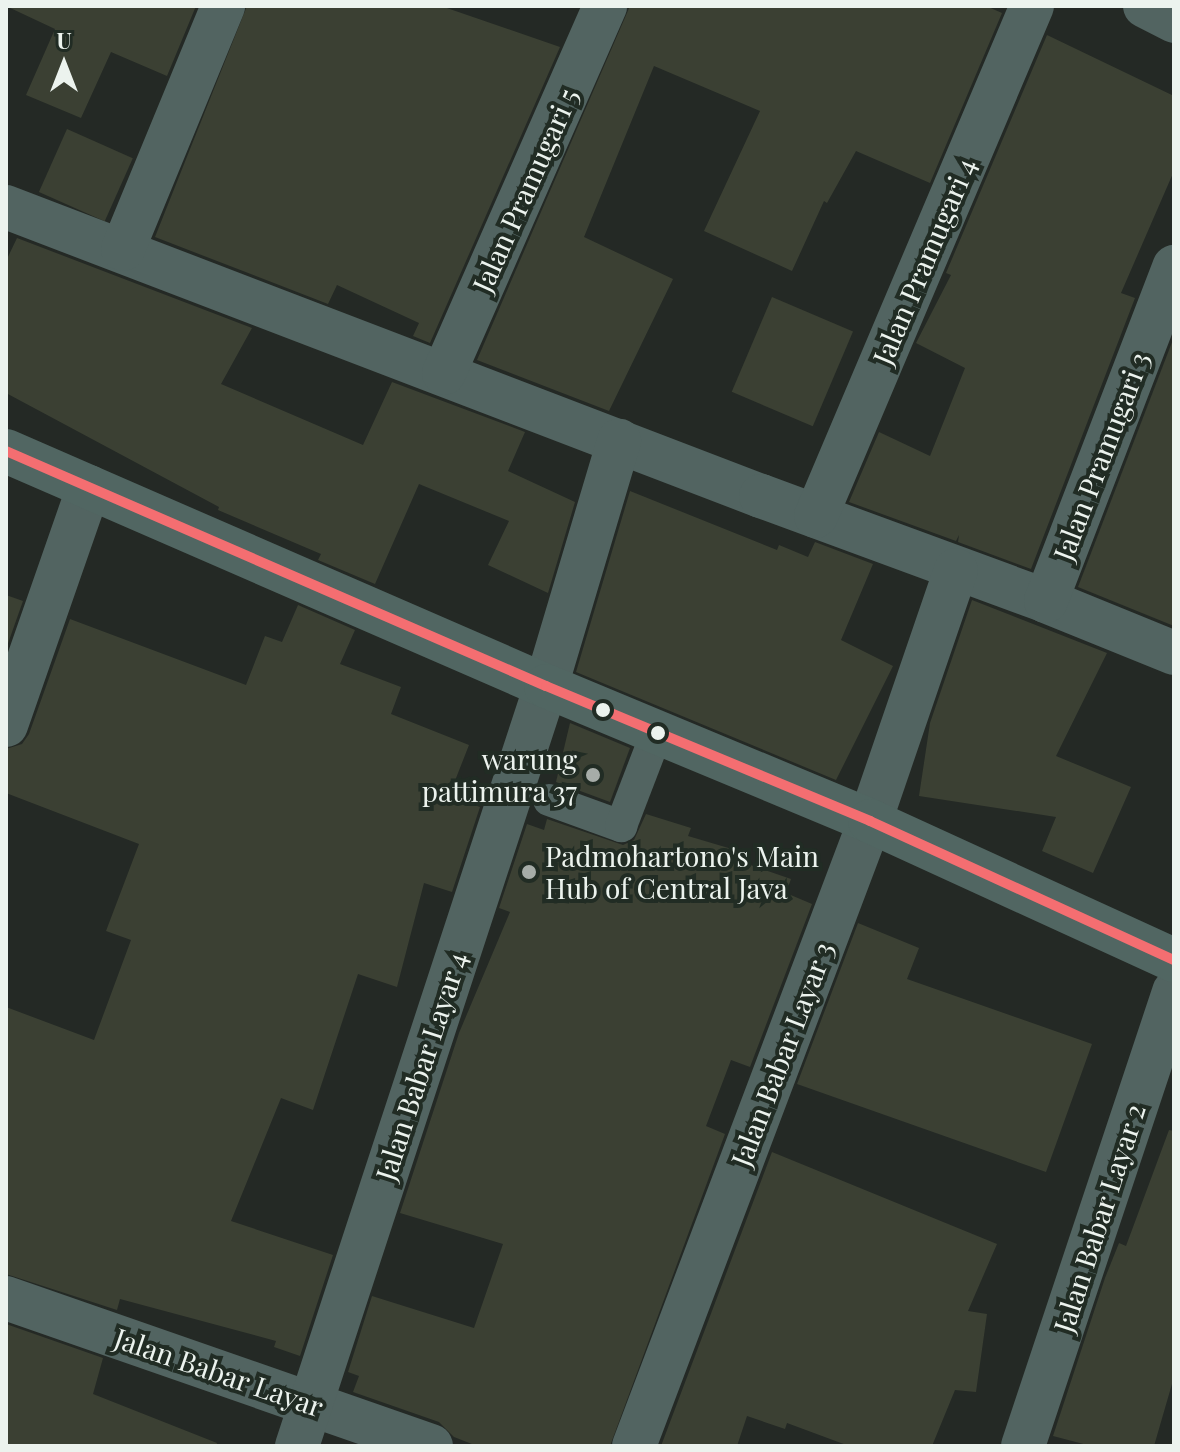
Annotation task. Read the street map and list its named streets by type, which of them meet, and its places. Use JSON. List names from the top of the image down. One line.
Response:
{"streets":{"street":["Jalan Pramugari 5","Jalan Pramugari 4","Jalan Pramugari 3","Jalan Babar Layar 3","Jalan Babar Layar 4","Jalan Babar Layar 2","Jalan Babar Layar"]},"crossings":[["Jalan Babar Layar 4","Jalan Babar Layar"]],"places":["warung pattimura 37","Padmohartono's Main Hub of Central Java"],"north":"top"}
